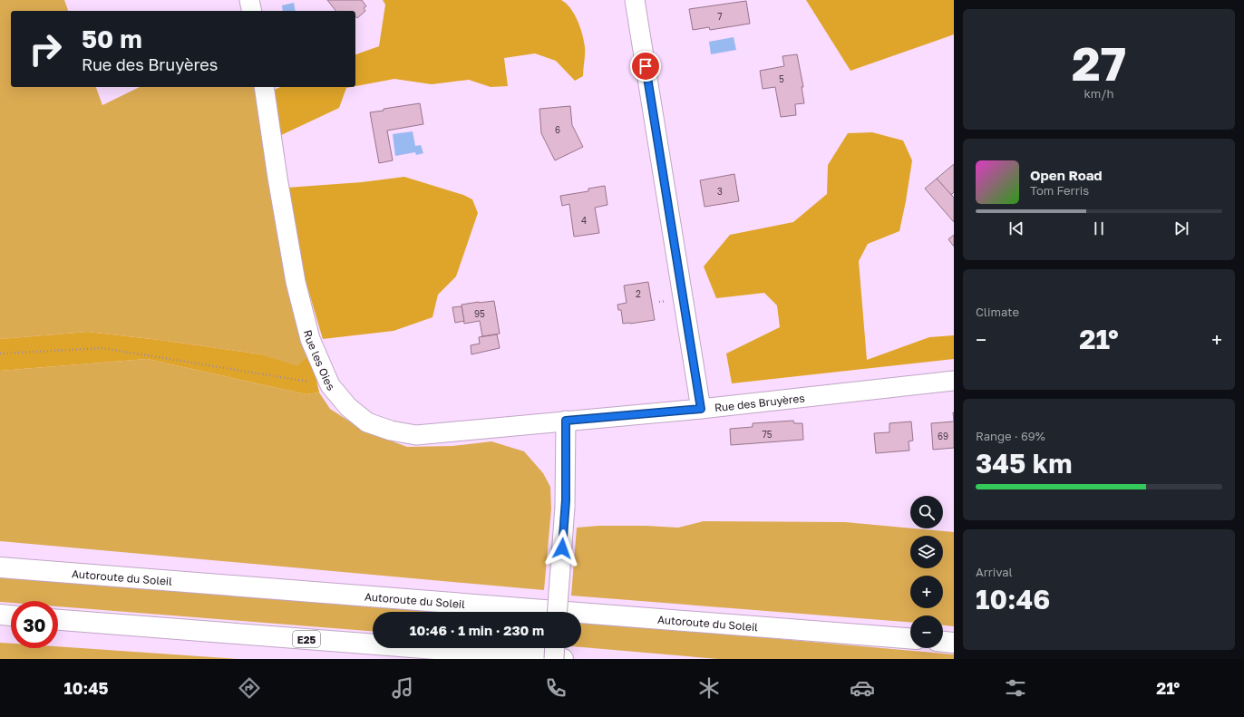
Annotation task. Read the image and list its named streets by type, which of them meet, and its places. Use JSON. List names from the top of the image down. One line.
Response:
{"streets":{"highway":["Autoroute du Soleil","E25"],"street":["Rue les Oies","Rue des Bruyères"]},"crossings":[["Rue les Oies","Rue des Bruyères"]],"house_numbers":["7","5","6","3","4","2","95","75","69"],"page":{"tile":[["27","km/h"],"Climate",["Range · 69%","345 km"],["Arrival","10:46"]],"turn":["50 m","Rue des Bruyères"],"song":["Open Road","Tom Ferris"],"heat":["−","21°","+"],"map_buttons":["+","−"],"limit":"30","trip":"10:46 · 1 min · 230 m","tabs":["10:45","21°"]}}
